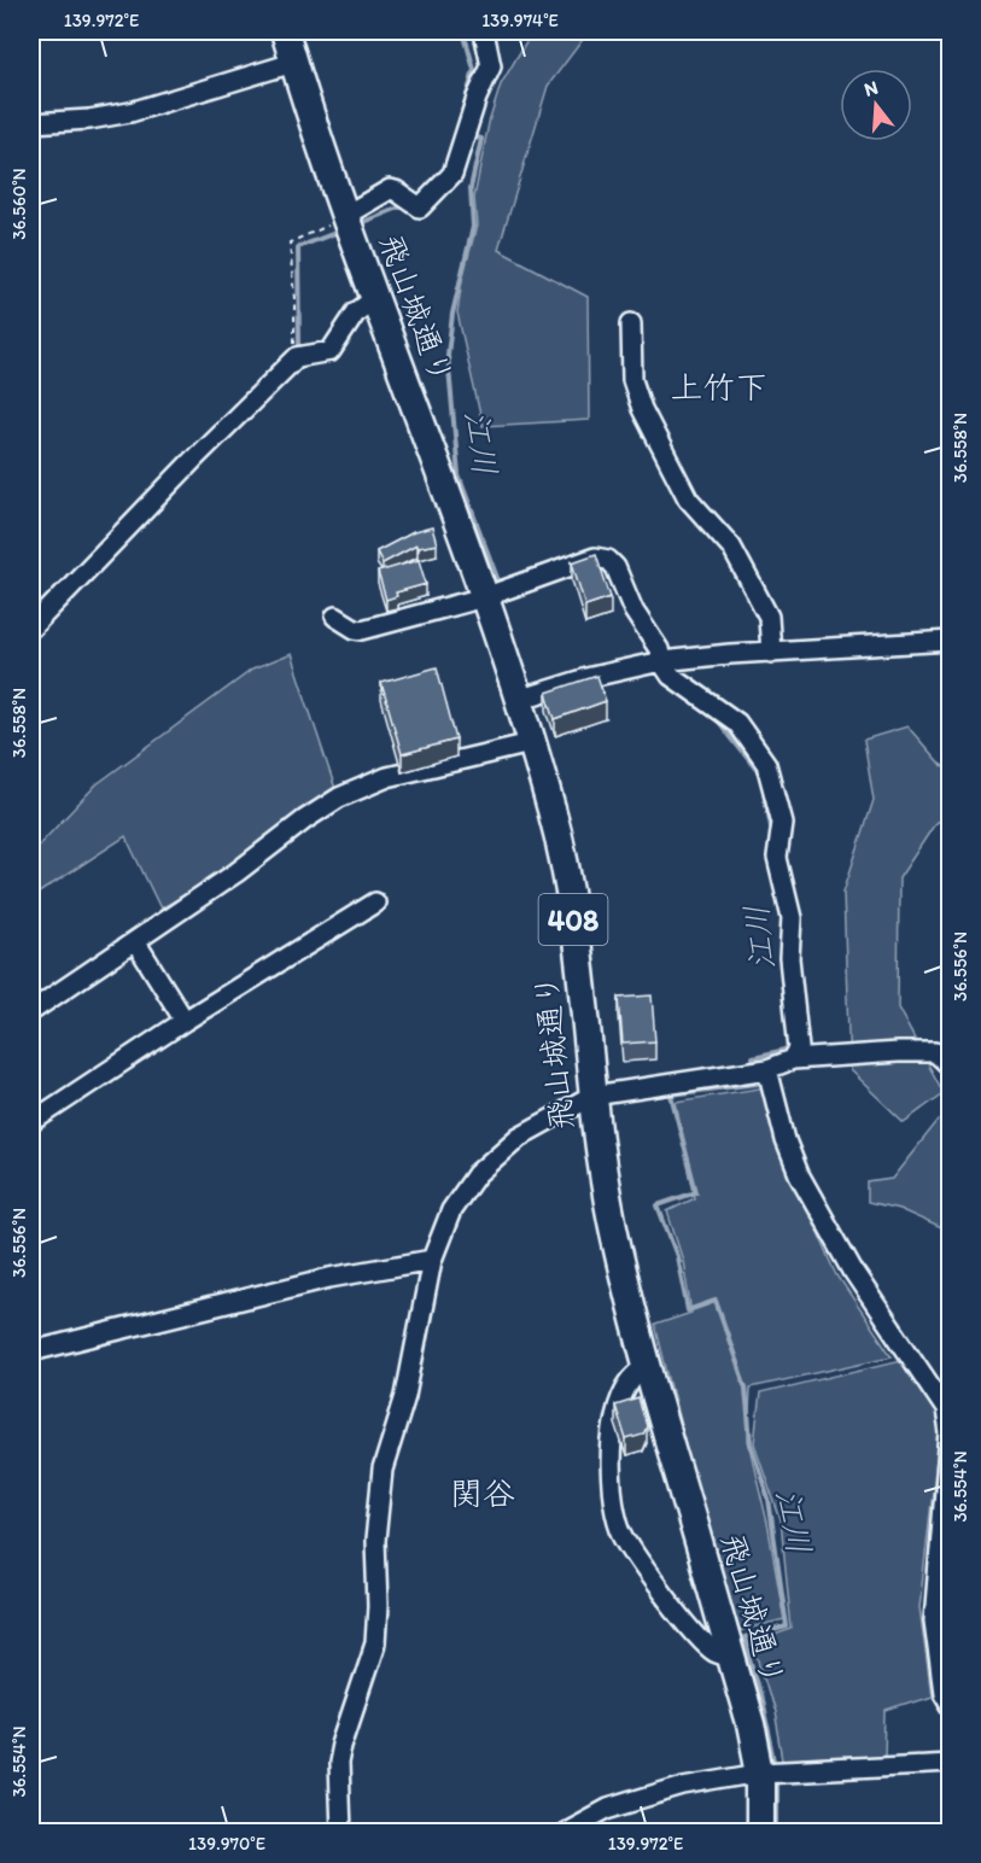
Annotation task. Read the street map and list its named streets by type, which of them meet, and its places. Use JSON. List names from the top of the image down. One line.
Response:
{"streets":{"highway":["飛山城通り","408"]},"districts":["上竹下","関谷"],"water":["江川"],"north":"top","coordinates":["139.972°E","139.974°E","36.560°N","36.558°N","36.556°N","36.554°N","139.970°E"]}
